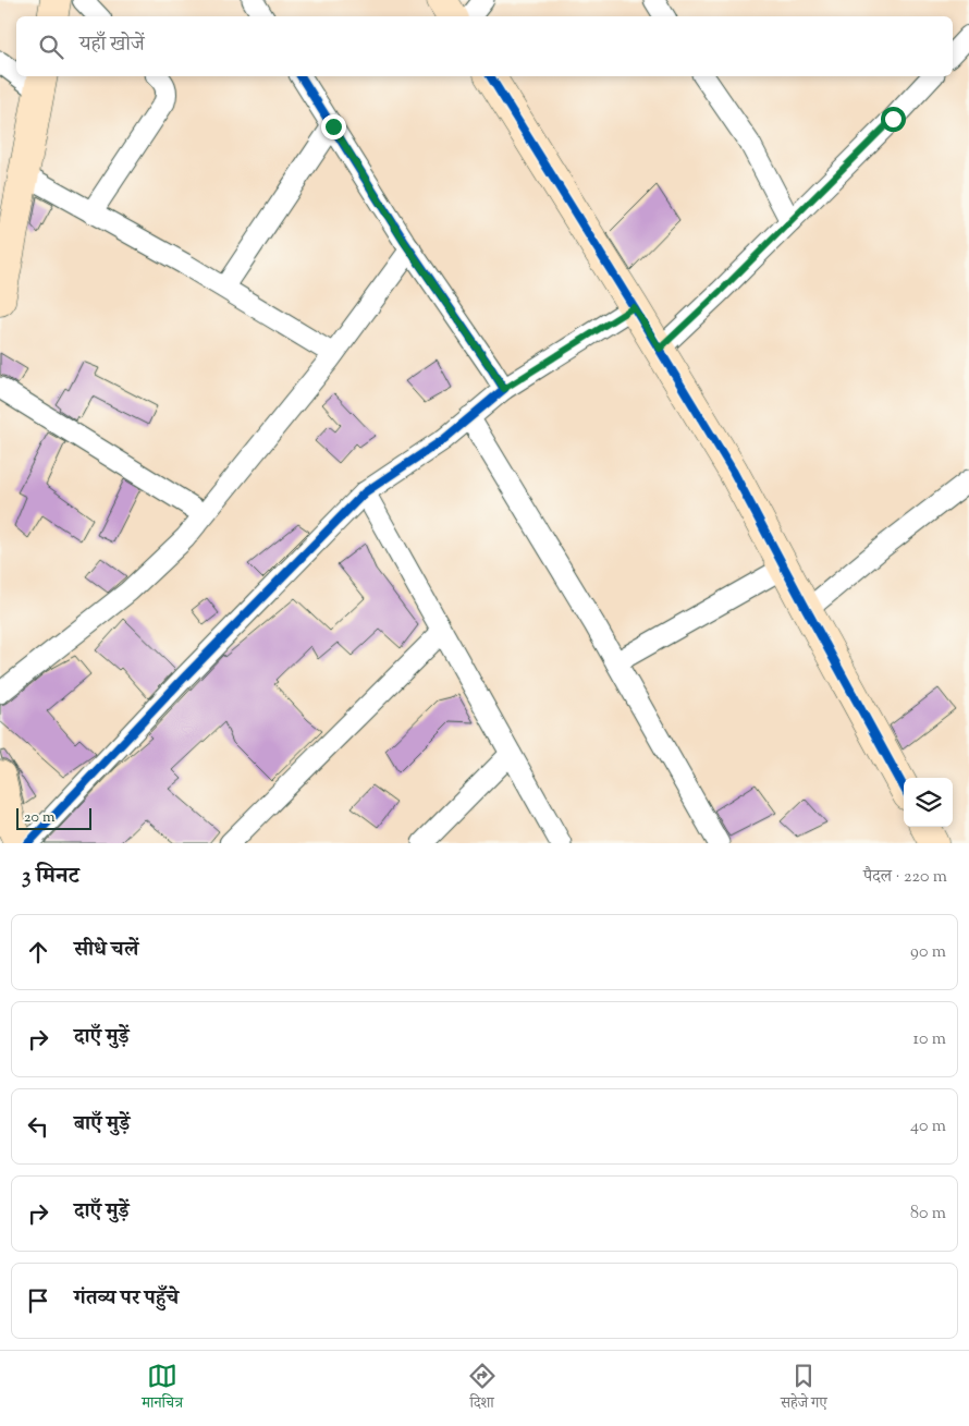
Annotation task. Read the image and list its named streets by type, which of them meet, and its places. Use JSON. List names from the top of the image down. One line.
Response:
{"scale_bar":"20 m","page":{"search":"यहाँ खोजें","scale":"20 m","heading":["3 मिनट","पैदल · 220 m"],"list":[["सीधे चलें","90 m"],["दाएँ मुड़ें","10 m"],["बाएँ मुड़ें","40 m"],["दाएँ मुड़ें","80 m"],"गंतव्य पर पहुँचे"],"nav":["मानचित्र","दिशा","सहेजे गए"]}}
